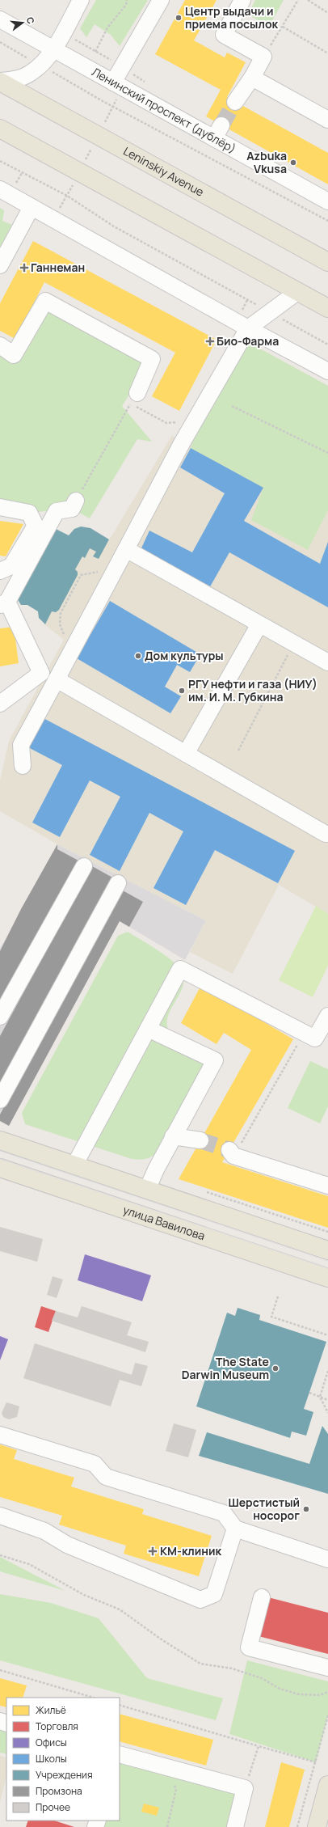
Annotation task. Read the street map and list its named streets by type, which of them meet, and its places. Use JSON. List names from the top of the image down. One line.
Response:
{"streets":{"main road":["Leninskiy Avenue","улица Вавилова"],"street":["Ленинский проспект (дублёр)"]},"places":{"other":["Центр выдачи и приема посылок","Azbuka Vkusa","Дом культуры","РГУ нефти и газа (НИУ) им. И. М. Губкина","The State Darwin Museum","Шерстистый носорог"],"health":["Ганнеман","Био-Фарма","КМ-клиник"]},"legend":["Жильё","Торговля","Офисы","Школы","Учреждения","Промзона","Прочее"],"north":"right"}
